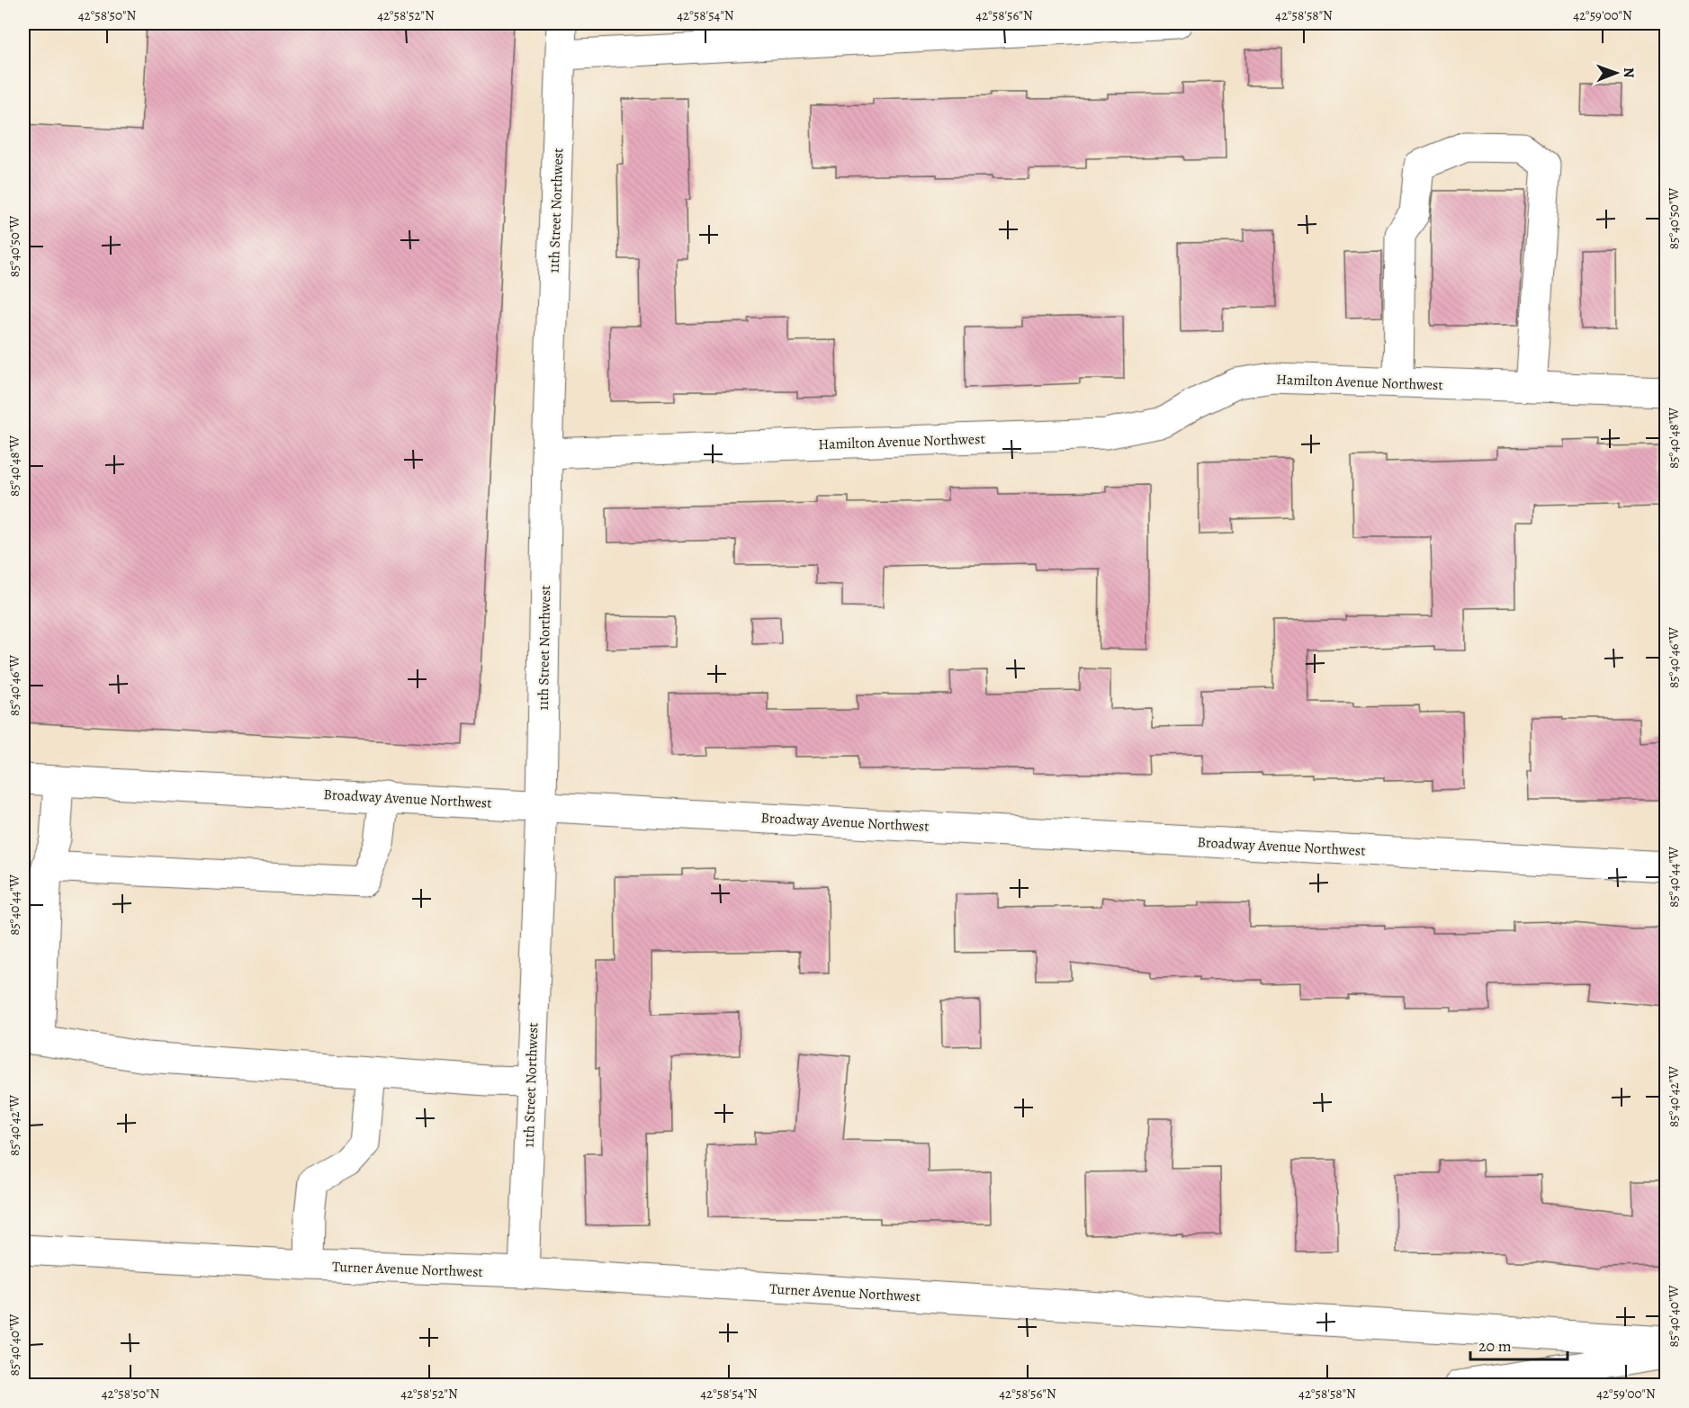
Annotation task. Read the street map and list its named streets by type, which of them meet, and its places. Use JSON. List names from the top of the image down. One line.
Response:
{"streets":{"main road":["11th Street Northwest","Hamilton Avenue Northwest","Broadway Avenue Northwest","Turner Avenue Northwest"]},"crossings":[["11th Street Northwest","Hamilton Avenue Northwest"],["11th Street Northwest","Broadway Avenue Northwest"],["11th Street Northwest","Turner Avenue Northwest"]],"scale_bar":"20 m","north":"right","coordinates":["42°58'50\"N","42°58'52\"N","42°58'54\"N","42°58'56\"N","42°58'58\"N","42°59'00\"N","85°40'50\"W","85°40'48\"W","85°40'46\"W","85°40'44\"W","85°40'42\"W","85°40'40\"W"]}
